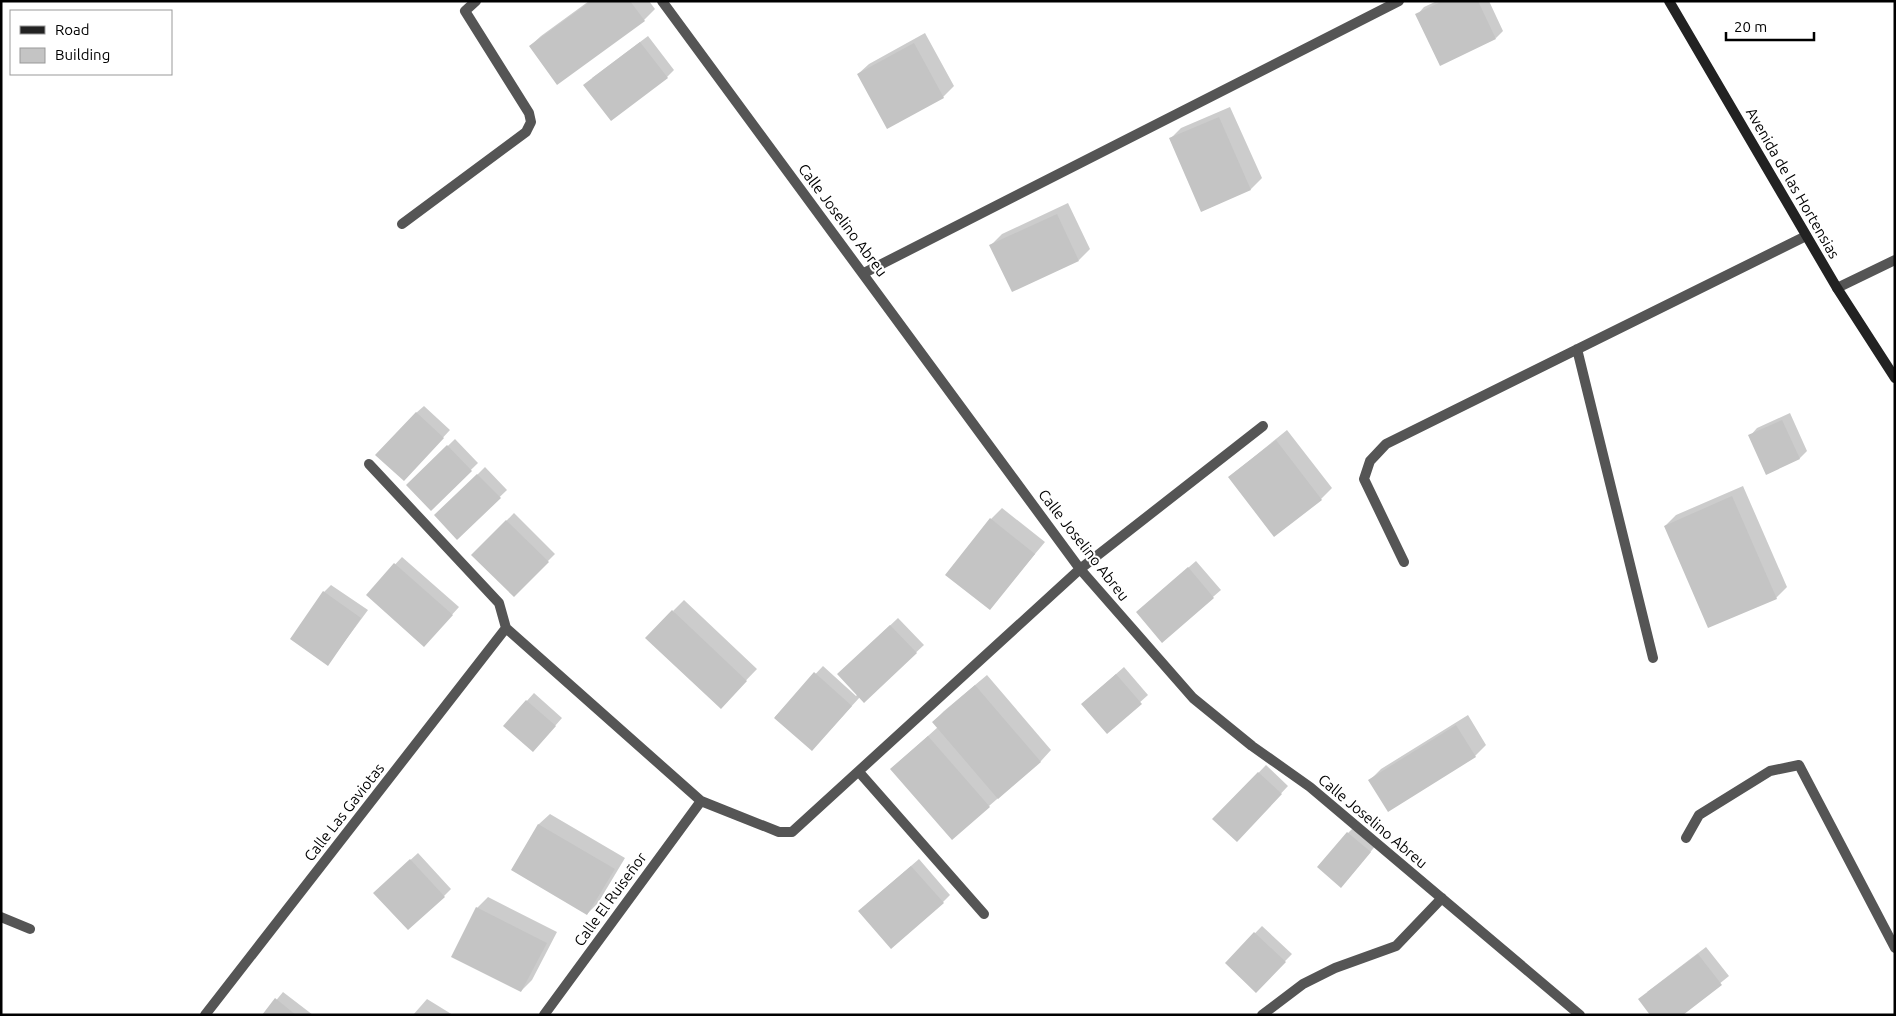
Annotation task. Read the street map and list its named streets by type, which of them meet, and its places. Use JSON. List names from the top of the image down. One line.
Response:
{"streets":{"main road":["Avenida de las Hortensias"],"street":["Calle Joselino Abreu","Calle Las Gaviotas","Calle El Ruiseñor"]},"legend":["Road","Building"],"scale_bar":"20 m"}
